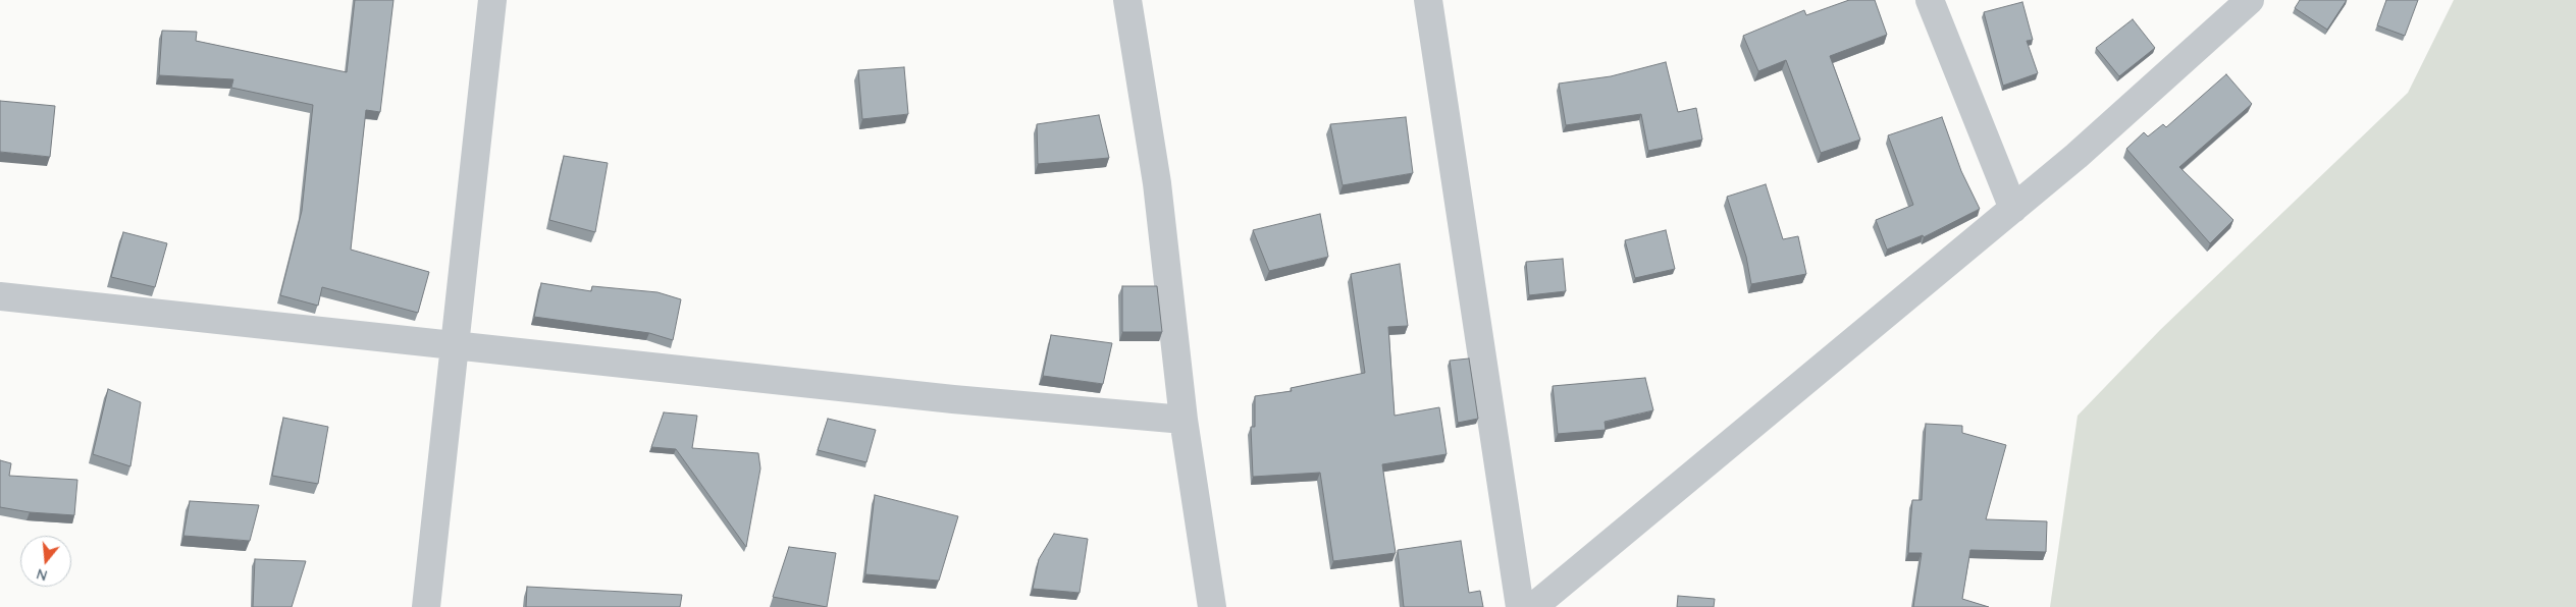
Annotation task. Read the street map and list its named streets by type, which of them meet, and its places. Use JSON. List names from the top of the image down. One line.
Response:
{"north":"bottom"}
